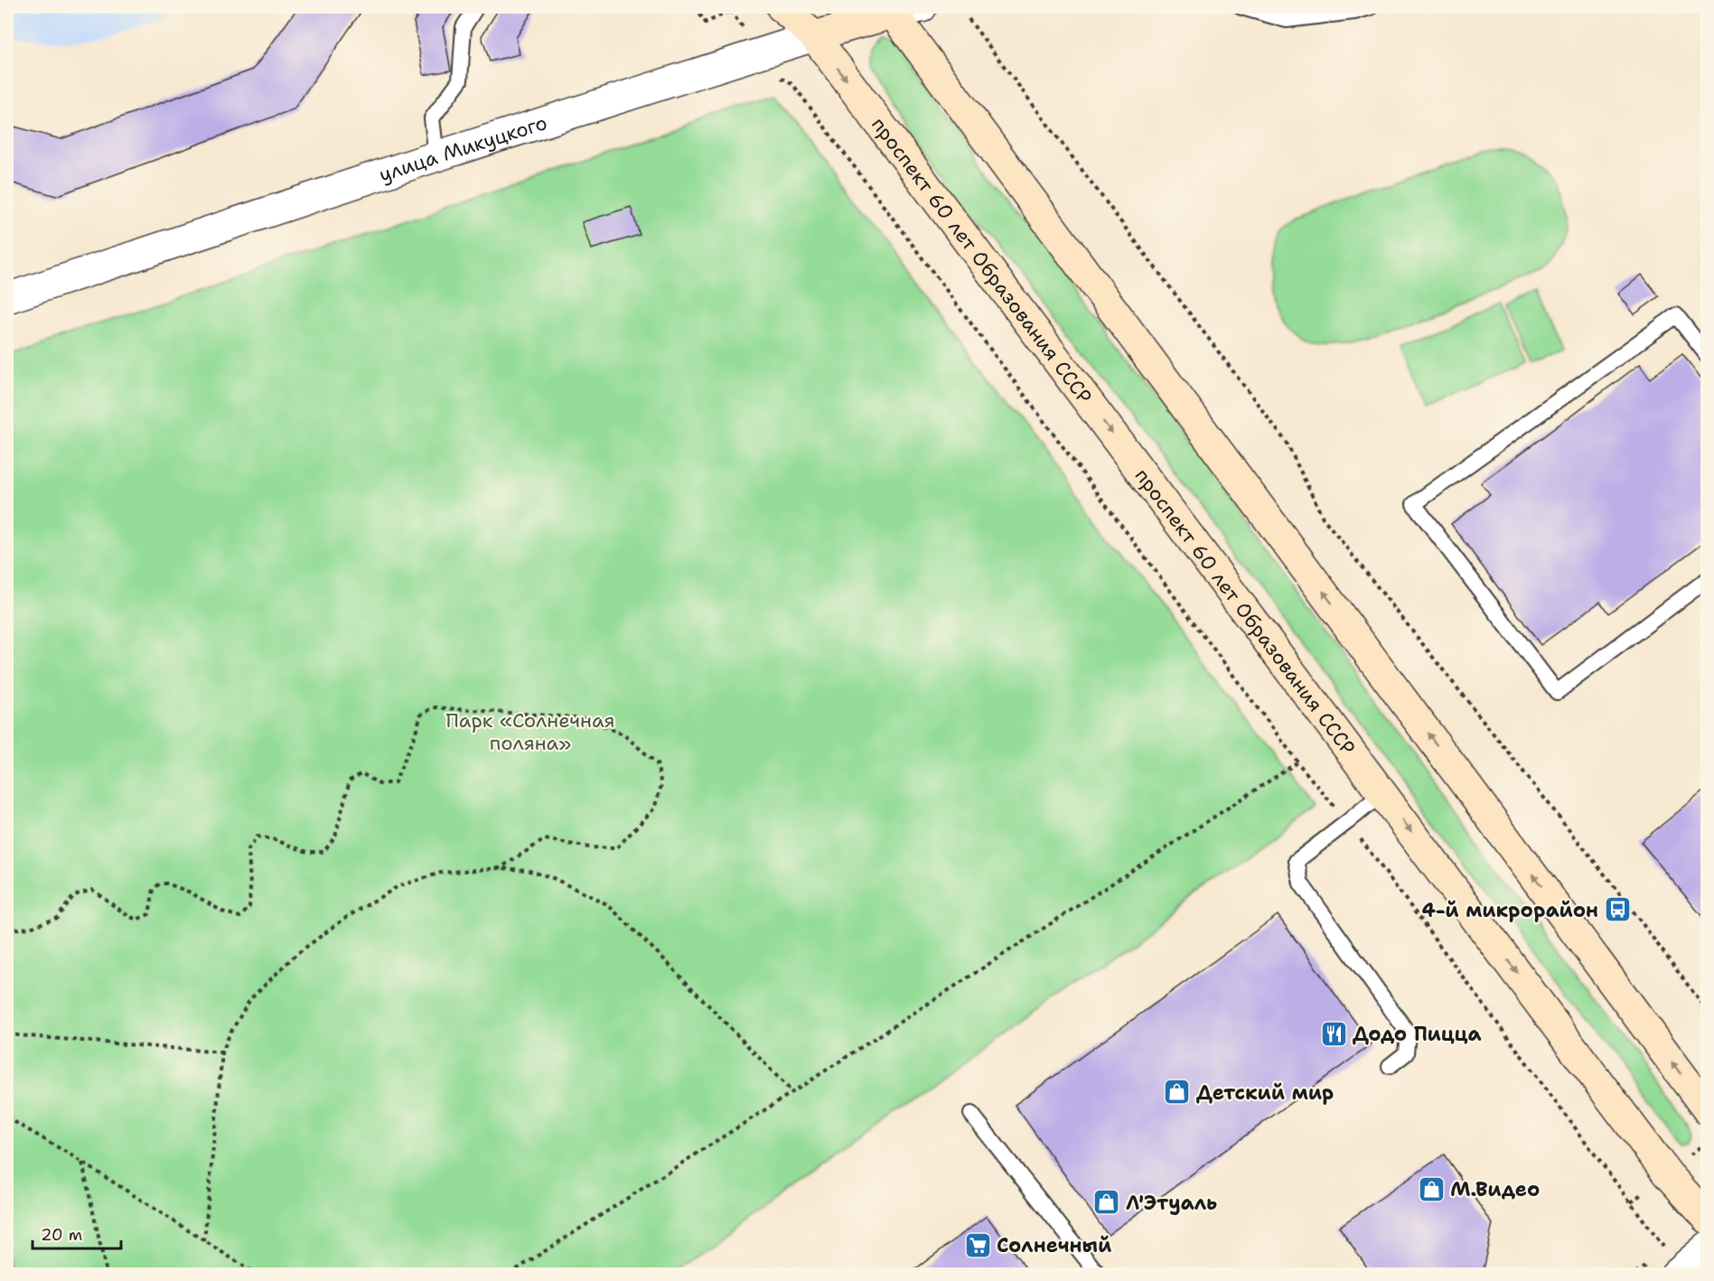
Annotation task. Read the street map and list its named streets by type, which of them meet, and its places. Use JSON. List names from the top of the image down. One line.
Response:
{"streets":{"main road":["улица Микуцкого","проспект 60 лет Образования СССР"]},"crossings":[["улица Микуцкого","проспект 60 лет Образования СССР"]],"parks":["Парк «Солнечная поляна»"],"places":{"bus stop":["4-й микрорайон"],"restaurant":["Додо Пицца"],"shop":["Детский мир","М.Видео","Л'Этуаль"],"supermarket":["Солнечный"]},"scale_bar":"20 m"}
